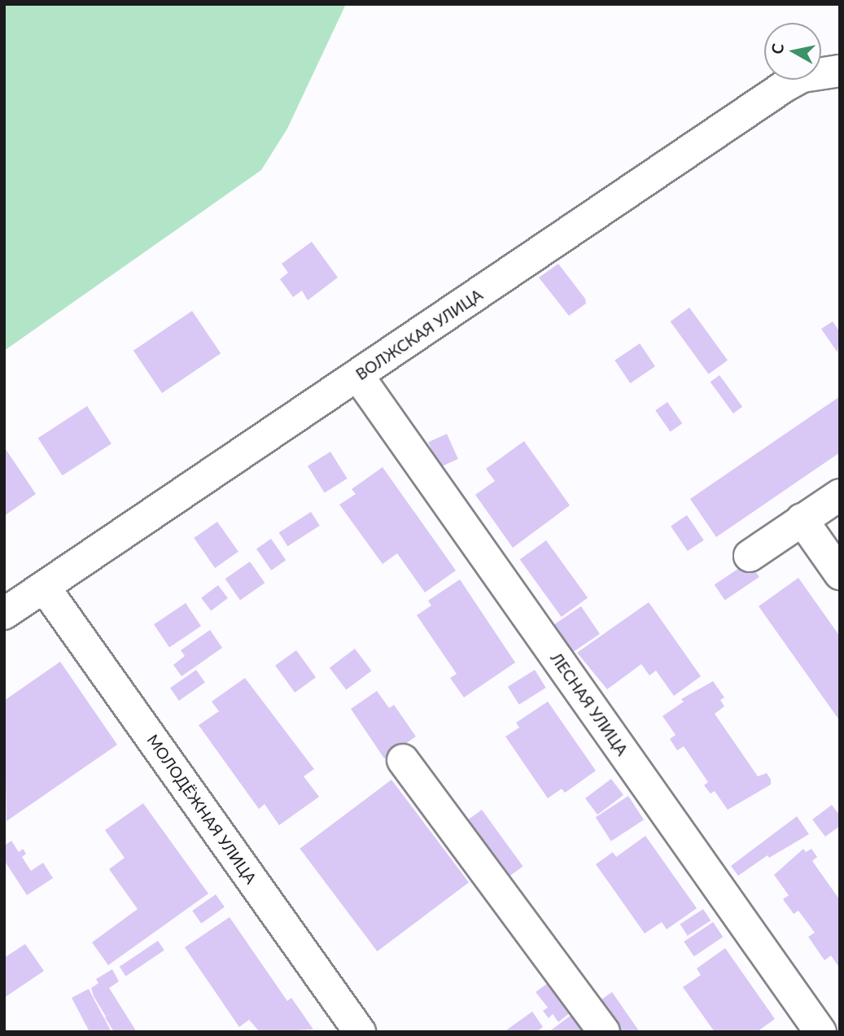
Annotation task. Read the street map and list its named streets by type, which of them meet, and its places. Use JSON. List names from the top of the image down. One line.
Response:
{"streets":{"street":["ВОЛЖСКАЯ УЛИЦА","ЛЕСНАЯ УЛИЦА","МОЛОДЁЖНАЯ УЛИЦА"]},"crossings":[["ВОЛЖСКАЯ УЛИЦА","ЛЕСНАЯ УЛИЦА"],["ВОЛЖСКАЯ УЛИЦА","МОЛОДЁЖНАЯ УЛИЦА"]],"north":"left"}
